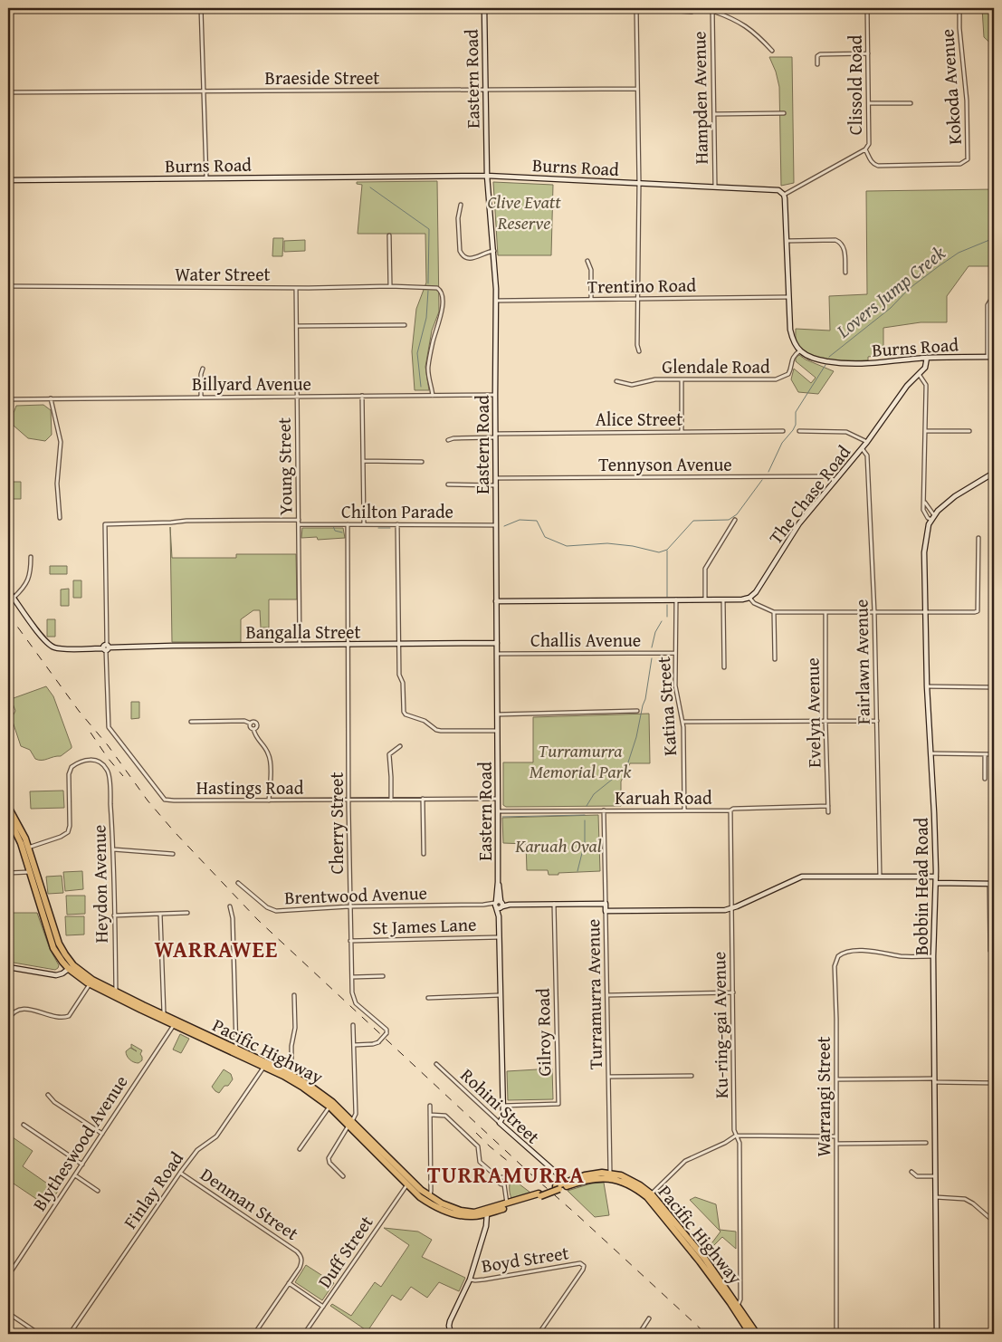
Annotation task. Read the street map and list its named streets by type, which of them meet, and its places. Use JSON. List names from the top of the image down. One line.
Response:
{"streets":{"highway":["Pacific Highway"],"main road":["Eastern Road","Burns Road","The Chase Road","Bangalla Street","Bobbin Head Road","Brentwood Avenue","Turramurra Avenue","Rohini Street"],"street":["Braeside Street","Clissold Road","Kokoda Avenue","Hampden Avenue","Water Street","Trentino Road","Glendale Road","Billyard Avenue","Alice Street","Tennyson Avenue","Young Street","Chilton Parade","Challis Avenue","Fairlawn Avenue","Katina Street","Evelyn Avenue","Hastings Road","Karuah Road","Cherry Street","Heydon Avenue","St James Lane","Ku-ring-gai Avenue","Gilroy Road","Warrangi Street","Blytheswood Avenue","Finlay Road","Denman Street","Duff Street","Boyd Street"]},"crossings":[["Braeside Street","Eastern Road"],["Eastern Road","Burns Road"],["Eastern Road","Trentino Road"],["Eastern Road","Billyard Avenue"],["Eastern Road","Alice Street"],["Eastern Road","Tennyson Avenue"],["Eastern Road","Chilton Parade"],["Eastern Road","Bangalla Street"],["Eastern Road","Challis Avenue"],["Eastern Road","Hastings Road"],["Eastern Road","Karuah Road"],["Eastern Road","Brentwood Avenue"],["Eastern Road","St James Lane"],["Eastern Road","Gilroy Road"],["Eastern Road","Rohini Street"],["Clissold Road","Kokoda Avenue"],["Clissold Road","Burns Road"],["Hampden Avenue","Burns Road"],["Burns Road","Glendale Road"],["Burns Road","The Chase Road"],["Water Street","Billyard Avenue"],["Water Street","Young Street"],["Billyard Avenue","Young Street"],["Tennyson Avenue","The Chase Road"],["Young Street","Chilton Parade"],["Young Street","Bangalla Street"],["The Chase Road","Fairlawn Avenue"],["Chilton Parade","Bangalla Street"],["Chilton Parade","Hastings Road"],["Chilton Parade","Cherry Street"],["Bangalla Street","Hastings Road"],["Bangalla Street","Cherry Street"],["Challis Avenue","Katina Street"],["Katina Street","Karuah Road"],["Evelyn Avenue","Karuah Road"],["Hastings Road","Cherry Street"],["Karuah Road","Turramurra Avenue"],["Karuah Road","Ku-ring-gai Avenue"],["Cherry Street","Brentwood Avenue"],["Cherry Street","St James Lane"],["Heydon Avenue","Pacific Highway"],["Bobbin Head Road","Warrangi Street"],["Brentwood Avenue","Turramurra Avenue"],["Brentwood Avenue","Gilroy Road"],["Turramurra Avenue","Pacific Highway"],["Ku-ring-gai Avenue","Pacific Highway"],["Pacific Highway","Rohini Street"],["Pacific Highway","Blytheswood Avenue"],["Pacific Highway","Finlay Road"],["Pacific Highway","Duff Street"],["Finlay Road","Denman Street"]],"districts":["WARRAWEE","TURRAMURRA"],"water":["Lovers Jump Creek"],"parks":["Clive Evatt Reserve","Turramurra Memorial Park","Karuah Oval"]}
